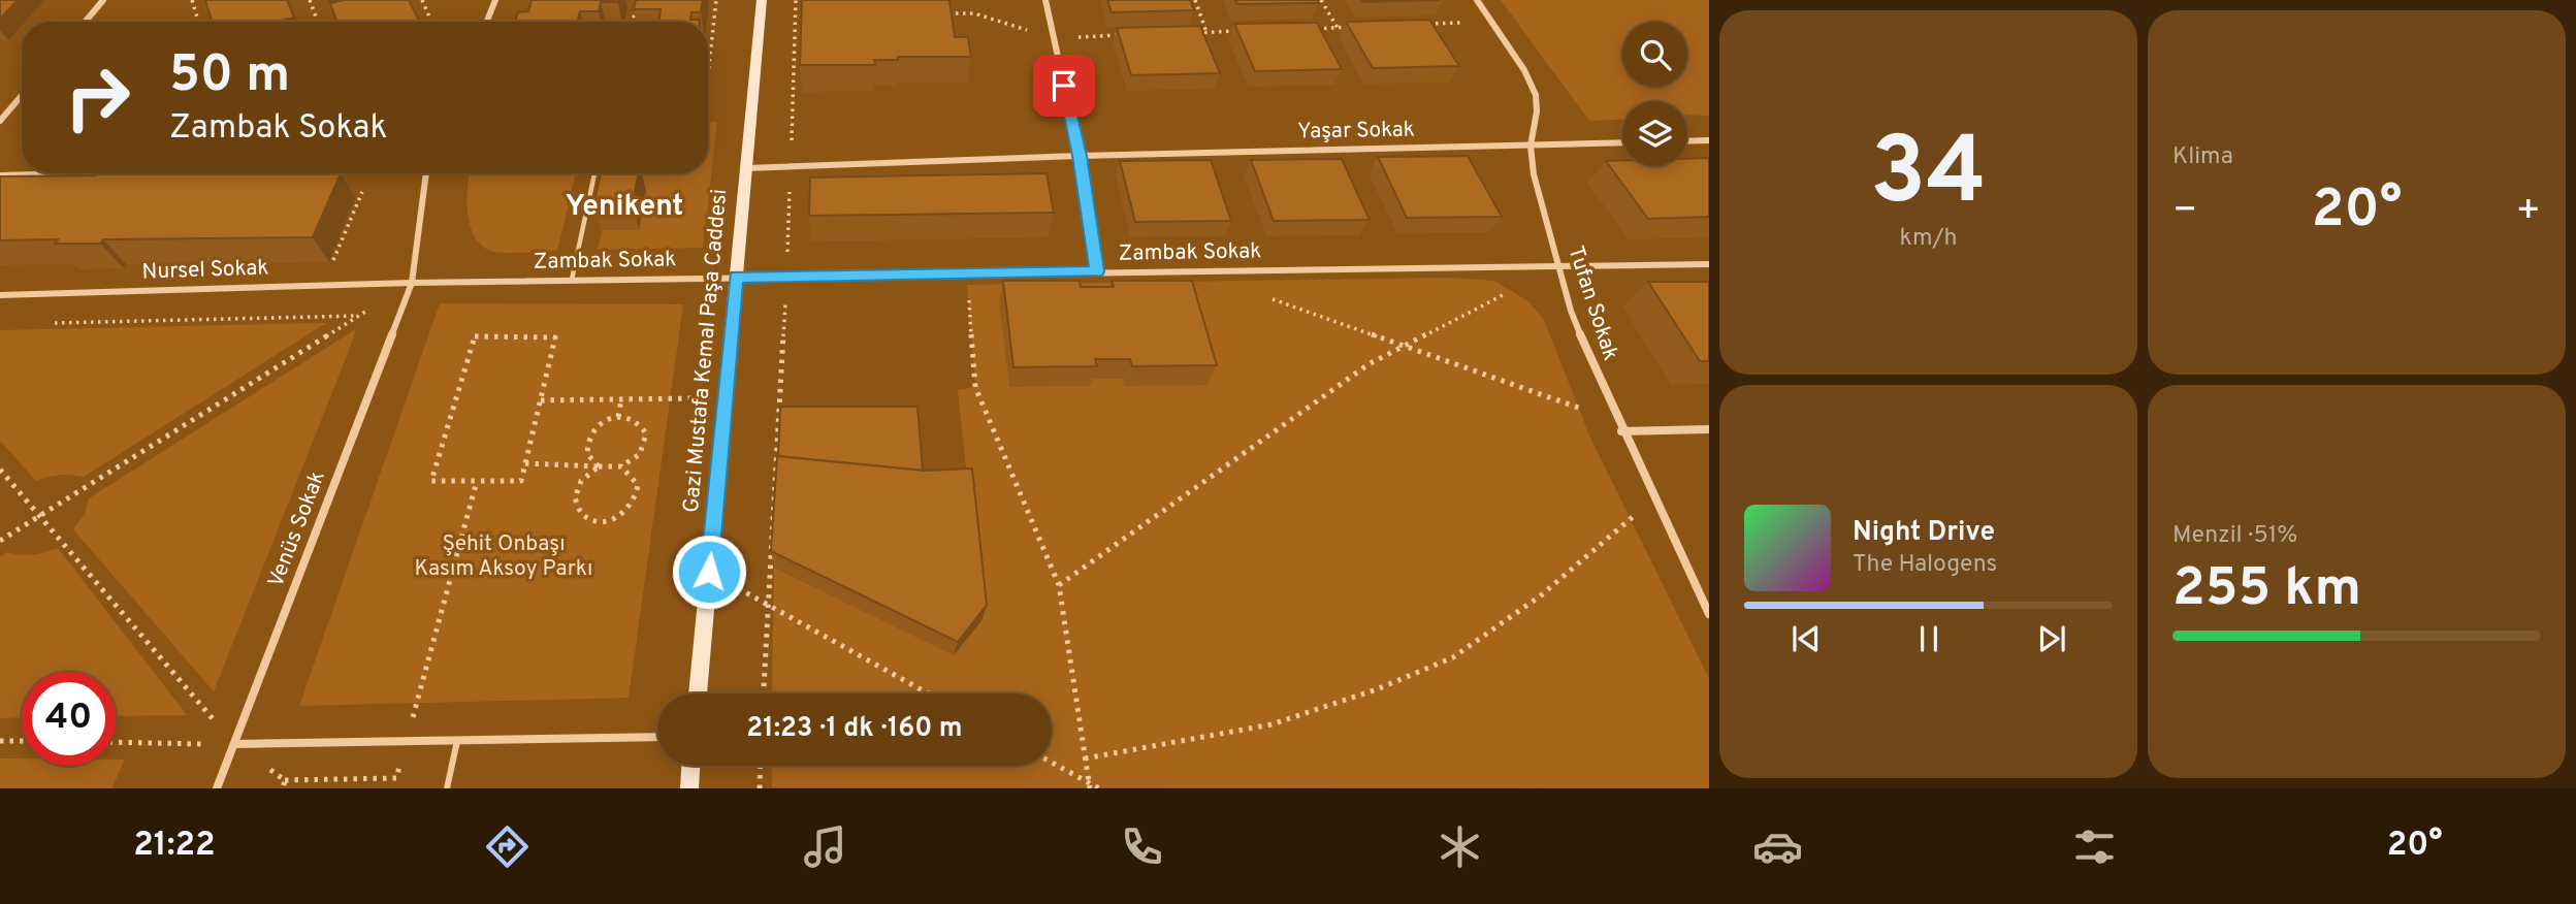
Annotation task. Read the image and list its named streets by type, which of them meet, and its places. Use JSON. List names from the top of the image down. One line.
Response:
{"streets":{"street":["Yaşar Sokak","Zambak Sokak","Nursel Sokak","Tufan Sokak","Gazi Mustafa Kemal Paşa Caddesi","Venüs Sokak"]},"crossings":[["Yaşar Sokak","Tufan Sokak"],["Yaşar Sokak","Gazi Mustafa Kemal Paşa Caddesi"],["Zambak Sokak","Nursel Sokak"],["Zambak Sokak","Tufan Sokak"],["Zambak Sokak","Gazi Mustafa Kemal Paşa Caddesi"],["Zambak Sokak","Venüs Sokak"],["Nursel Sokak","Venüs Sokak"]],"districts":["Yenikent"],"parks":["Şehit Onbaşı Kasım Aksoy Parkı"],"page":{"tile":[["34","km/h"],"Klima",["Menzil · 51%","255 km"]],"turn":["50 m","Zambak Sokak"],"heat":["−","20°","+"],"song":["Night Drive","The Halogens"],"limit":"40","trip":"21:23 · 1 dk · 160 m","tabs":["21:22","20°"]}}
